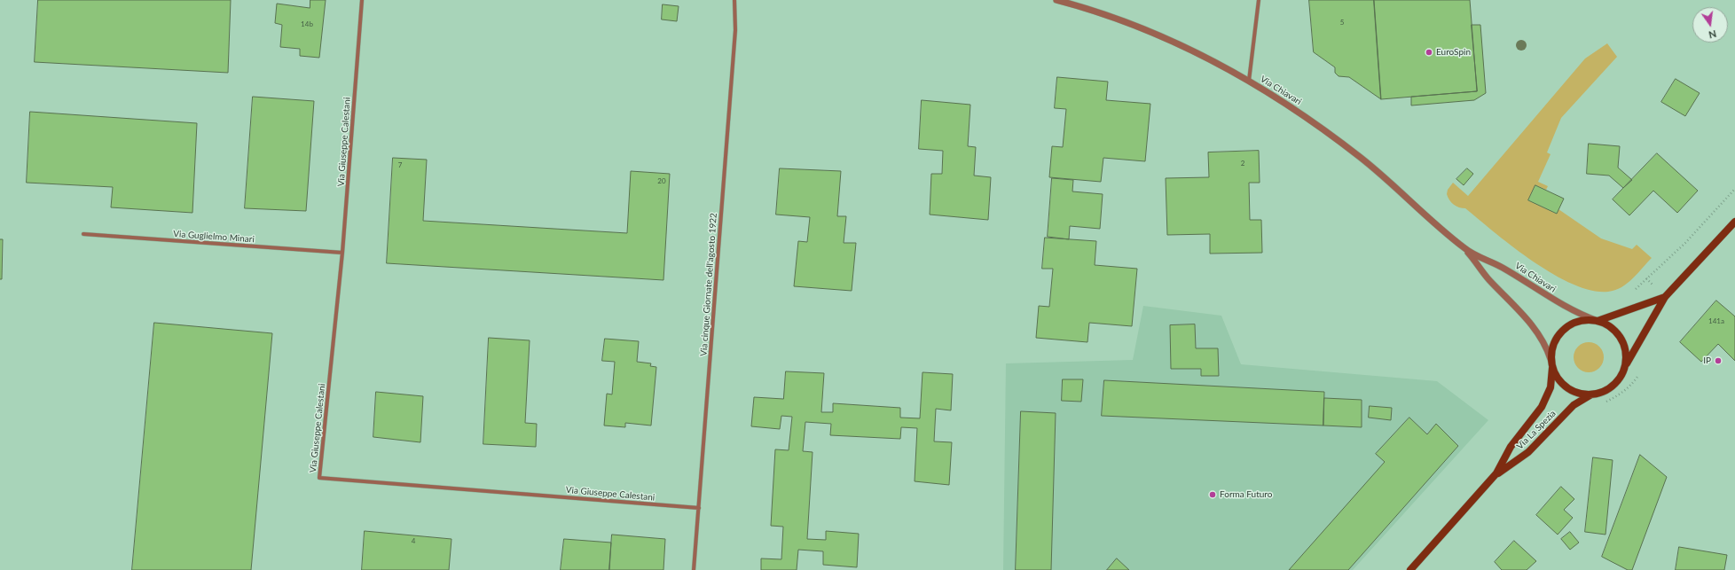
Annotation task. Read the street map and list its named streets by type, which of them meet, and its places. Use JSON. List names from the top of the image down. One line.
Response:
{"streets":{"main road":["Via La Spezia"],"street":["Via Chiavari","Via Giuseppe Calestani","Via Guglielmo Minari","Via cinque Giornate dell'agosto 1922"]},"crossings":[["Via Chiavari","Via La Spezia"],["Via Giuseppe Calestani","Via Guglielmo Minari"],["Via Giuseppe Calestani","Via cinque Giornate dell'agosto 1922"]],"places":["EuroSpin","IP","Forma Futuro"],"house_numbers":["5","14b","2","7","20","141a","4"],"north":"bottom"}
